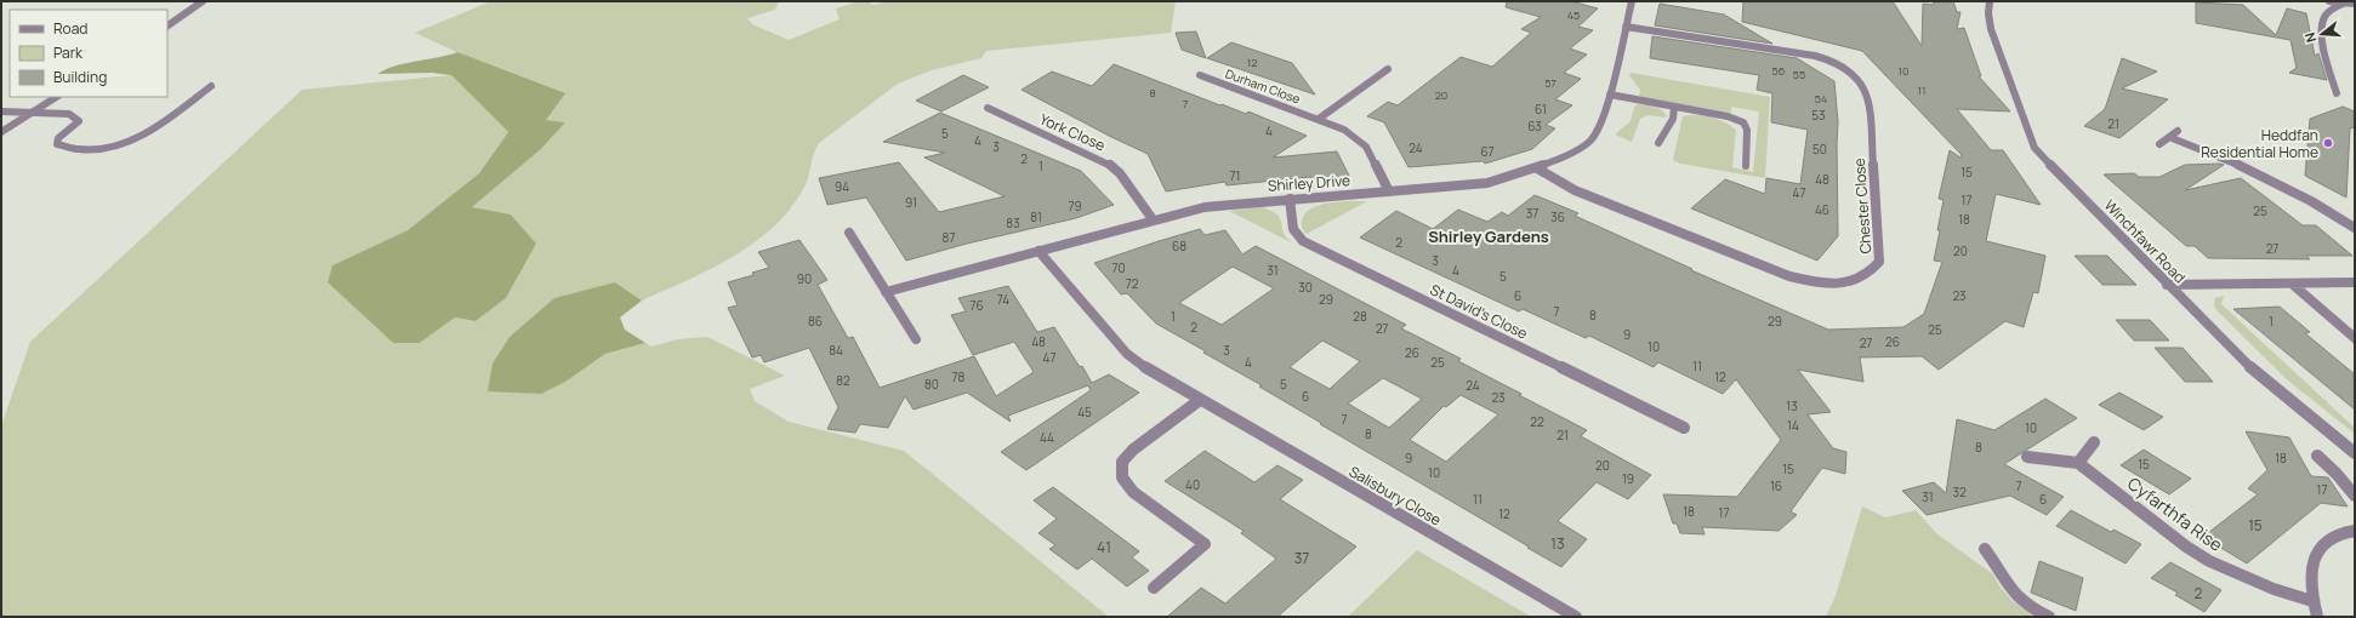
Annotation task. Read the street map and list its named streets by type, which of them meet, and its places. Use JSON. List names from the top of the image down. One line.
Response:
{"streets":{"street":["Durham Close","York Close","Shirley Drive","Chester Close","Winchfawr Road","St David's Close","Salisbury Close","Cyfarthfa Rise"]},"crossings":[["Durham Close","Shirley Drive"],["York Close","Shirley Drive"],["Shirley Drive","Chester Close"],["Shirley Drive","St David's Close"],["Shirley Drive","Salisbury Close"]],"districts":["Shirley Gardens"],"places":["Heddfan Residential Home"],"house_numbers":["45","12","56","10","55","57","11","8","20","54","7","61","53","21","63","4","5","4","3","24","50","67","2","1","15","71","48","94","47","17","91","79","46","25","37","81","36","18","83","87","2","68","27","20","3","70","31","4","5","90","72","30","6","23","74","29","76","7","8","1","28","86","29","1","2","27","25","9","48","26","27","10","84","3","26","47","4","25","11","78","12","82","80","5","24","6","23","13","45","7","22","14","10","8","21","44","8","9","18","15","20","15","10","19","40","16","7","17","32","31","11","6","18","17","12","15","13","41","37","2"],"legend":["Road","Park","Building"],"north":"left"}
